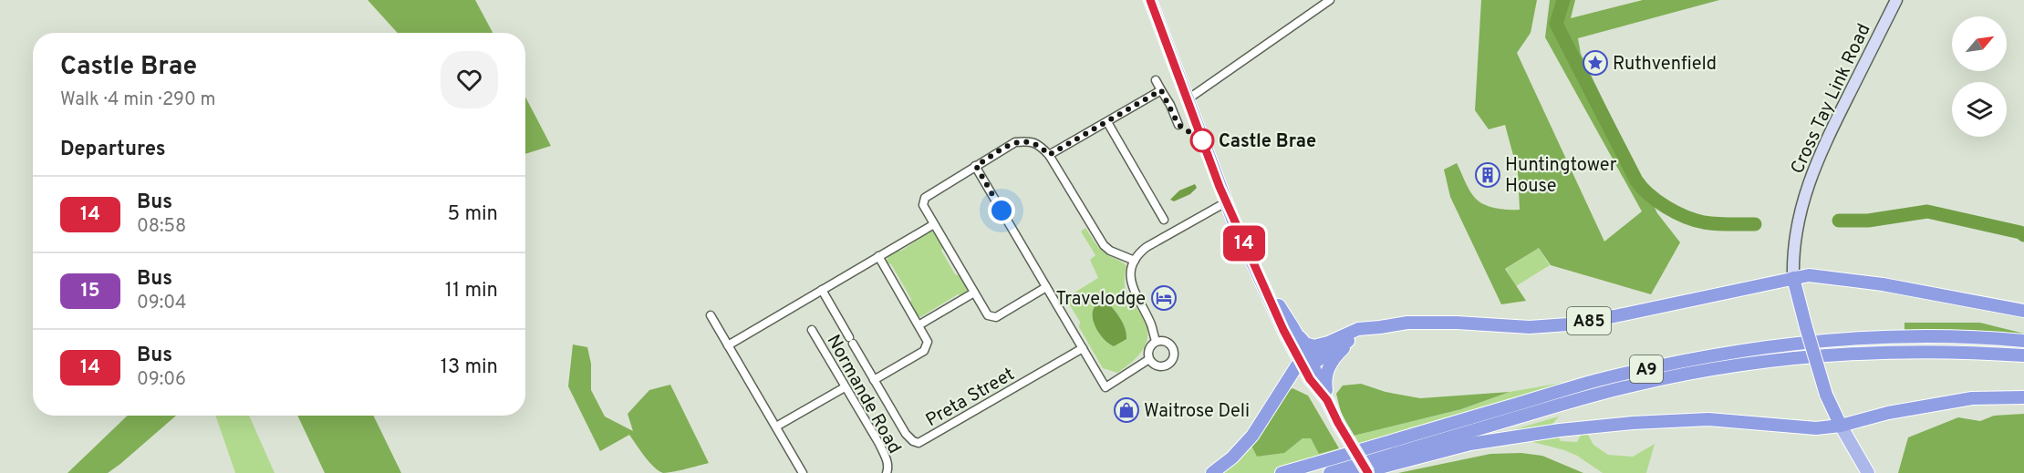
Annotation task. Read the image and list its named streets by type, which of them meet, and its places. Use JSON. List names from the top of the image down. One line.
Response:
{"streets":{"highway":["A85","A9"],"main road":["Cross Tay Link Road"],"street":["Normande Road","Preta Street"]},"crossings":[["Cross Tay Link Road","A85"]],"places":{"place":["Ruthvenfield"],"other":["Castle Brae"],"building":["Huntingtower House"],"hotel":["Travelodge"],"shop":["Waitrose Deli"]},"lines":["bus line 14"],"north":"top right","page":{"on_map":"14","heading":[["Castle Brae","Walk · 4 min · 290 m"],"Departures"],"list":[{"mark":"14","name":"Bus","note":"08:58","value":"5 min"},{"mark":"15","name":"Bus","note":"09:04","value":"11 min"},{"mark":"14","name":"Bus","note":"09:06","value":"13 min"}]}}
